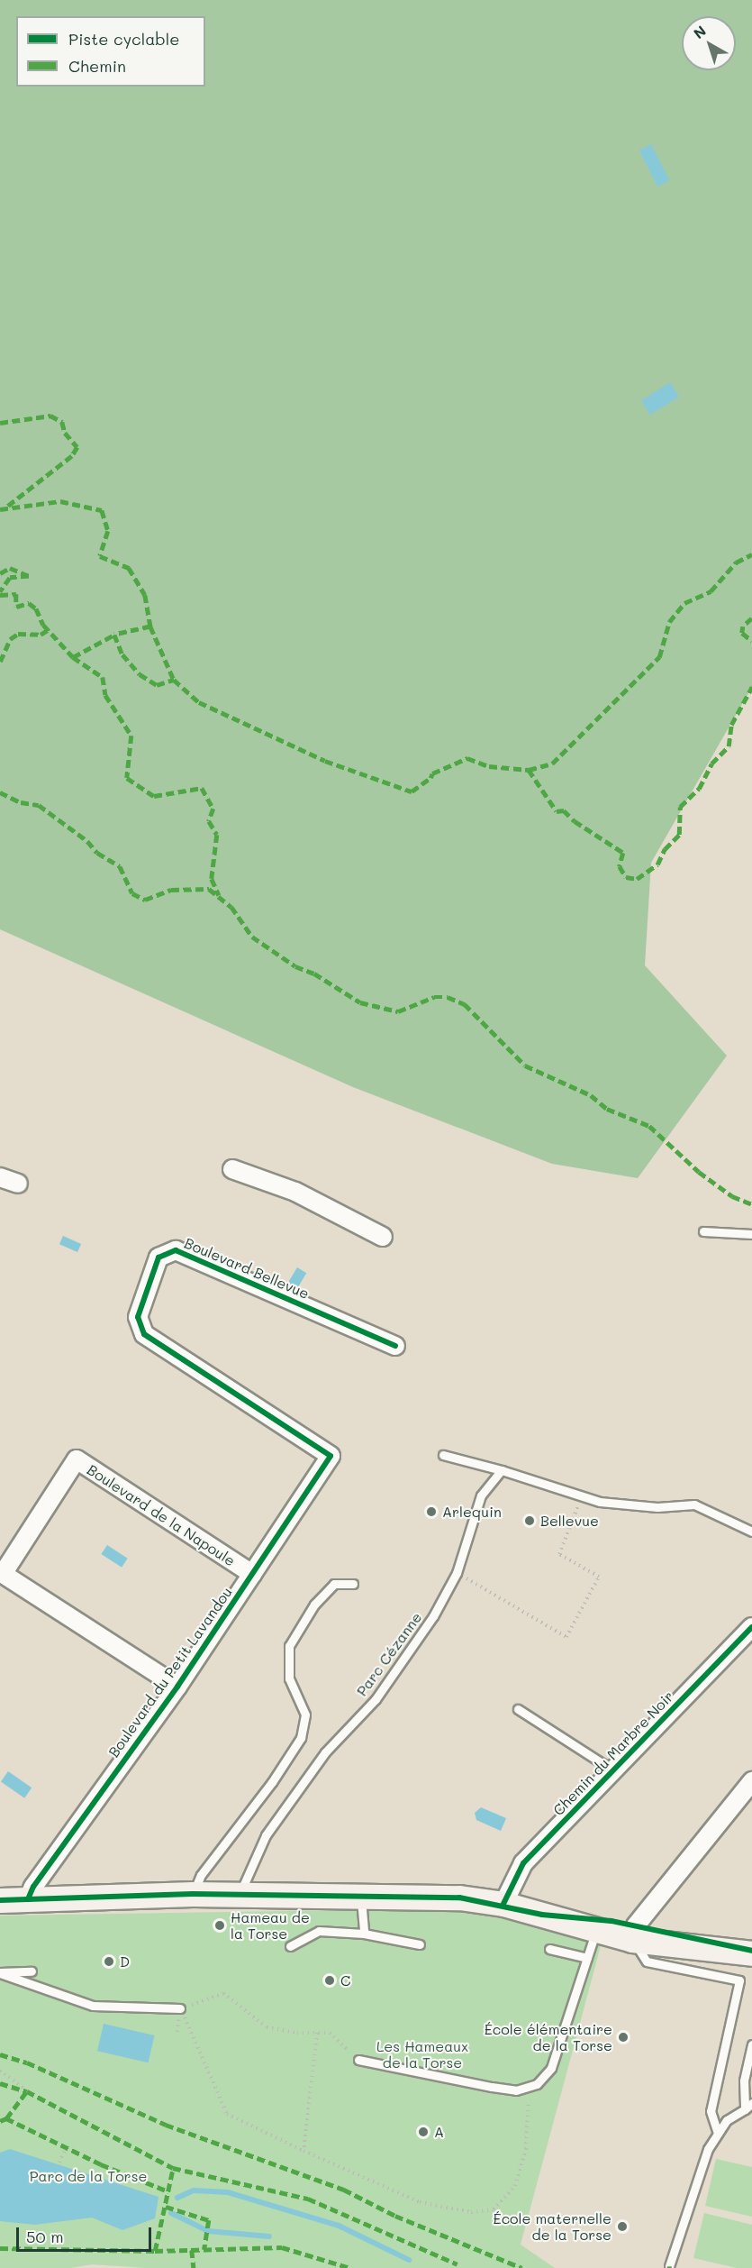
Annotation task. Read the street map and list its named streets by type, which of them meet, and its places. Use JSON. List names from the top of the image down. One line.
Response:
{"streets":{"street":["Boulevard Bellevue","Boulevard de la Napoule","Boulevard du Petit Lavandou","Chemin du Marbre Noir"],"lane":["Parc Cézanne"]},"crossings":[["Boulevard Bellevue","Boulevard du Petit Lavandou"],["Boulevard de la Napoule","Boulevard du Petit Lavandou"]],"parks":["Les Hameaux de la Torse","Parc de la Torse"],"places":["Arlequin","Bellevue","Hameau de la Torse","D","C","École élémentaire de la Torse","A","École maternelle de la Torse"],"legend":["Piste cyclable","Chemin"],"scale_bar":"50 m","north":"top left"}
